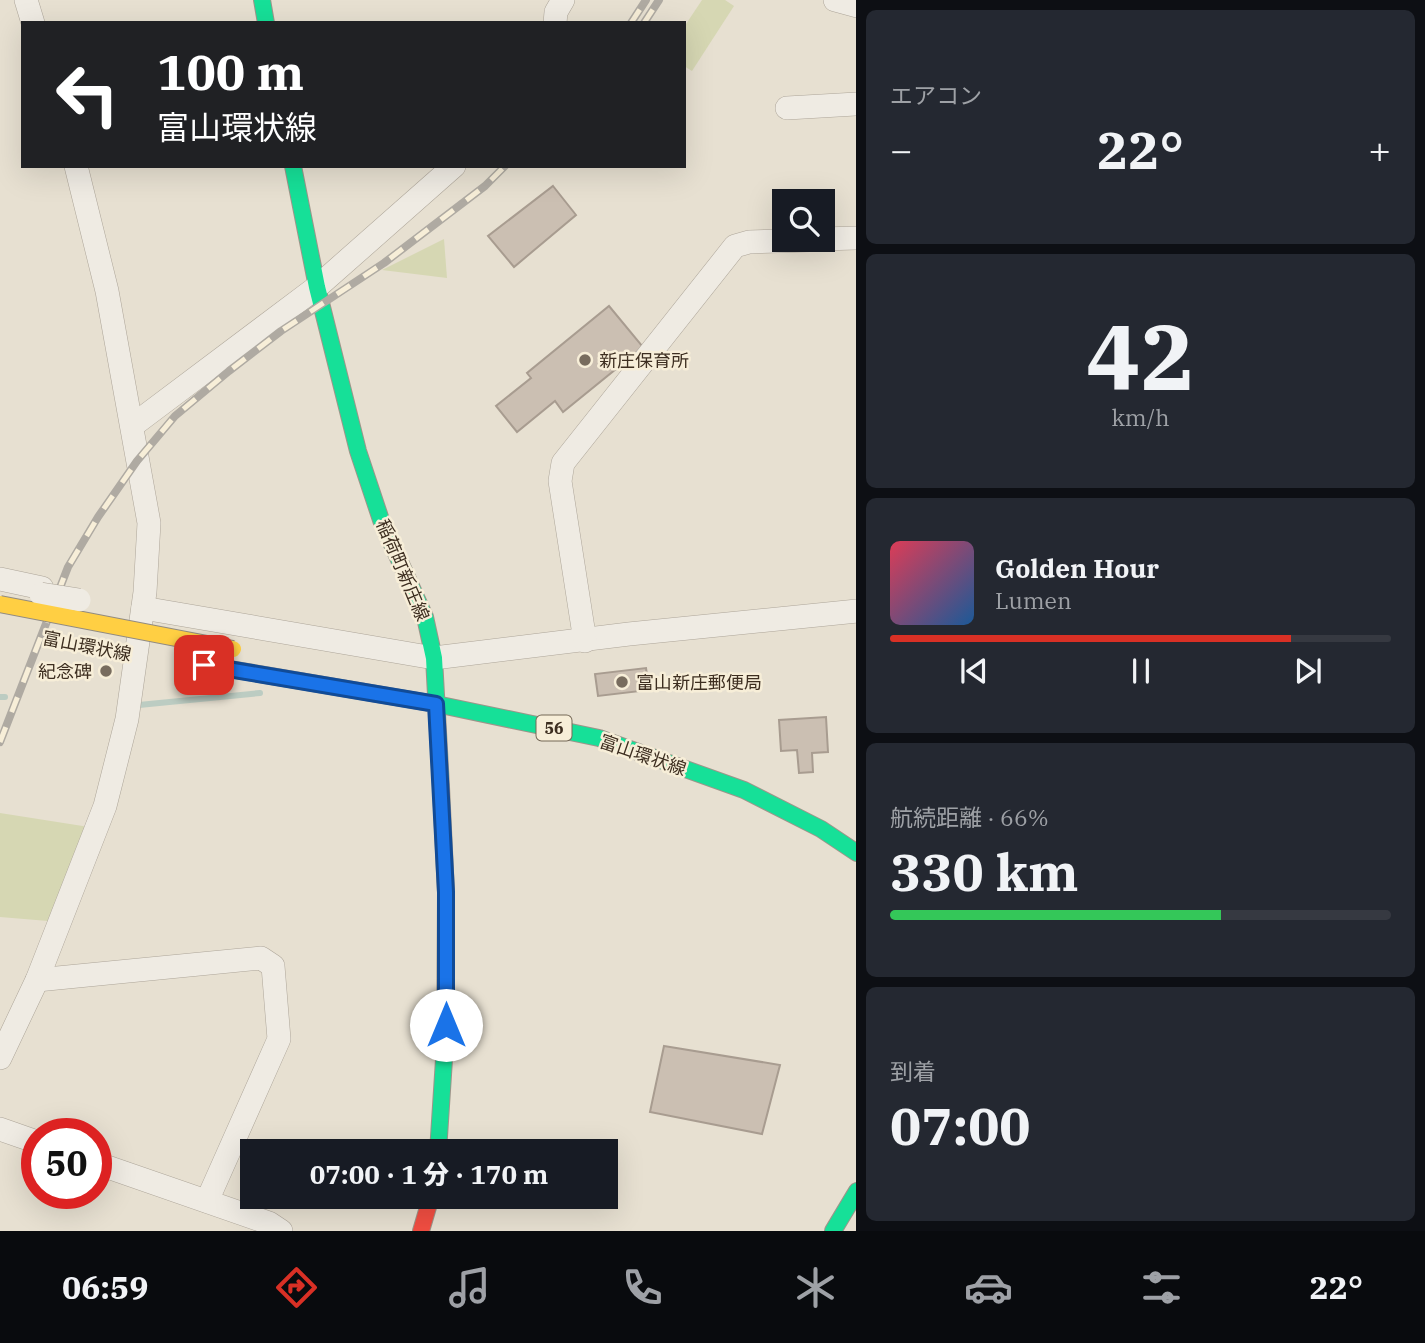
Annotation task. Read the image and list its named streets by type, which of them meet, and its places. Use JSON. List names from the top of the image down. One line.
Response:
{"streets":{"main road":["稲荷町新庄線","富山環状線","56"]},"crossings":[["稲荷町新庄線","富山環状線"]],"places":["新庄保育所","紀念碑","富山新庄郵便局"],"page":{"tile":["エアコン",["42","km/h"],["航続距離 · 66%","330 km"],["到着","07:00"]],"turn":["100 m","富山環状線"],"heat":["−","22°","+"],"song":["Golden Hour","Lumen"],"limit":"50","trip":"07:00 · 1 分 · 170 m","tabs":["06:59","22°"]}}
